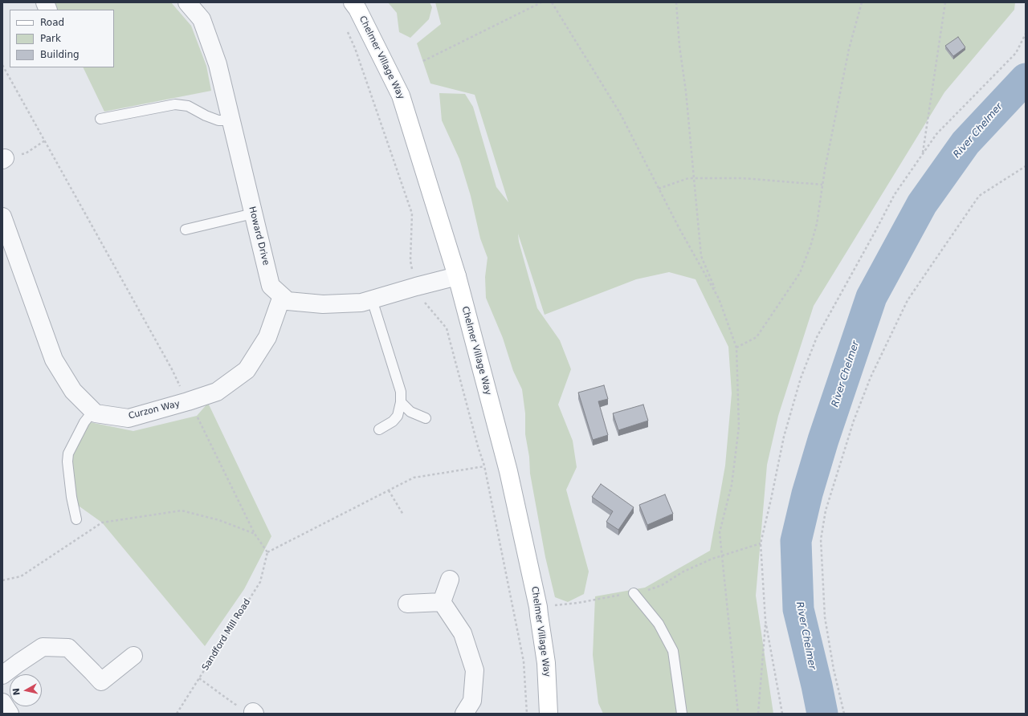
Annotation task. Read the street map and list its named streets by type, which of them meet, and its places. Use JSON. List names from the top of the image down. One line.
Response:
{"streets":{"street":["Chelmer Village Way","Howard Drive","Curzon Way"],"path":["Sandford Mill Road"]},"crossings":[["Chelmer Village Way","Howard Drive"],["Howard Drive","Curzon Way"]],"water":["River Chelmer"],"legend":["Road","Park","Building"],"north":"left"}
